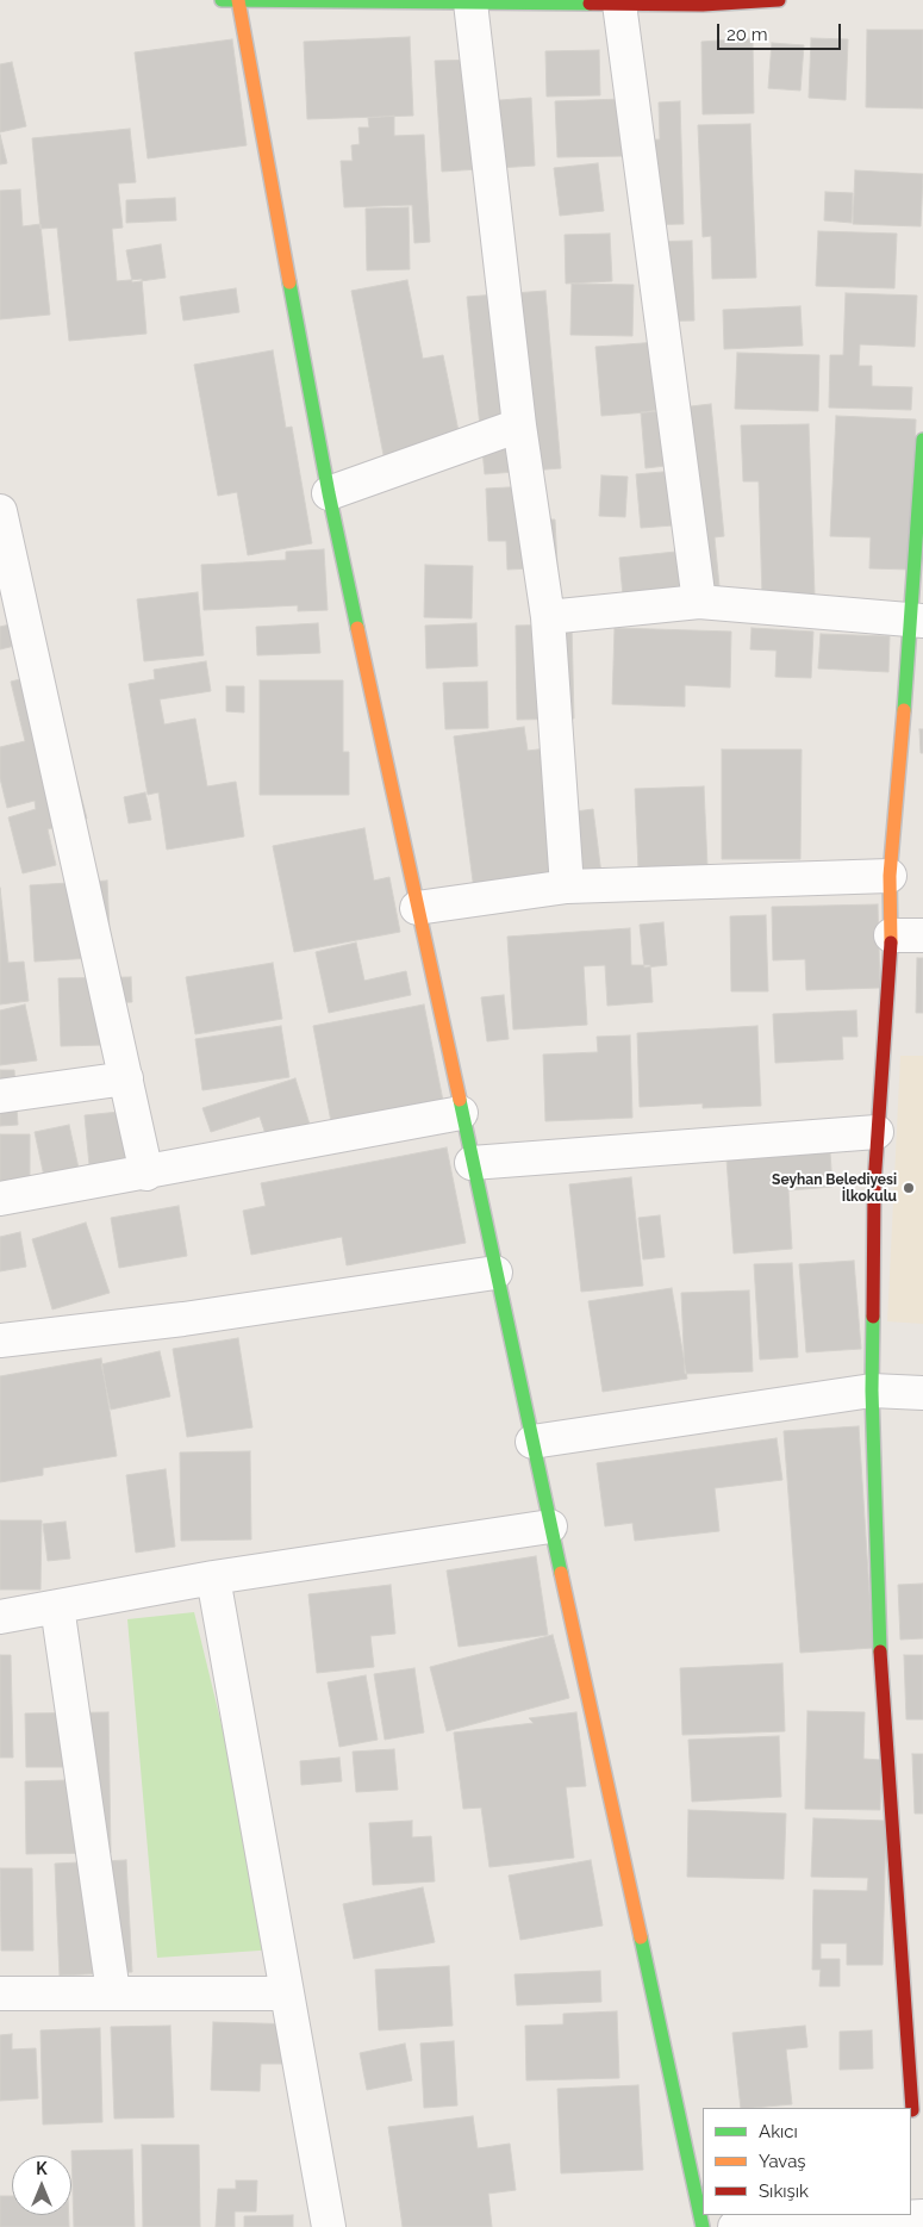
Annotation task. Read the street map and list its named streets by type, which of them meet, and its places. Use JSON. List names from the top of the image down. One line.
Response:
{"places":["Seyhan Belediyesi İlkokulu"],"legend":["Akıcı","Yavaş","Sıkışık"],"scale_bar":"20 m","north":"top"}
